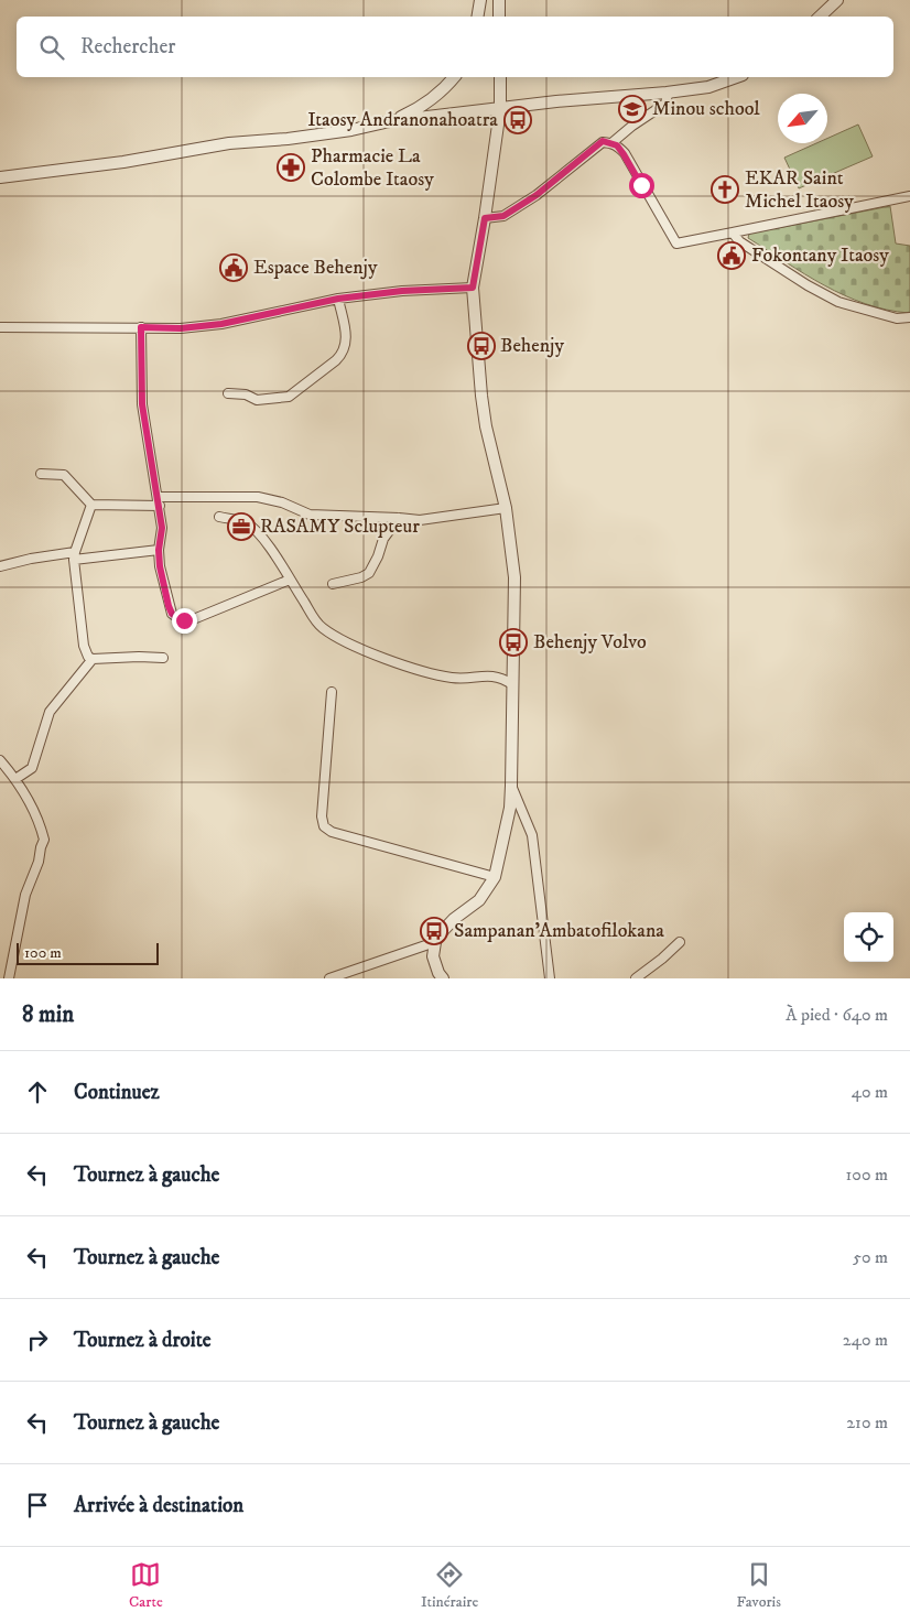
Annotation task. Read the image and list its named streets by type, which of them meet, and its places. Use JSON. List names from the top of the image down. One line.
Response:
{"places":{"school or university":["Minou school"],"bus stop":["Itaosy Andranonahoatra","Behenjy","Behenjy Volvo","Sampanan'Ambatofilokana"],"pharmacy":["Pharmacie La Colombe Itaosy"],"church":["EKAR Saint Michel Itaosy"],"public building":["Fokontany Itaosy","Espace Behenjy"],"office":["RASAMY Sclupteur"]},"scale_bar":"100 m","north":"bottom left","page":{"search":"Rechercher","scale":"100 m","heading":["8 min","À pied · 640 m"],"list":[["Continuez","40 m"],["Tournez à gauche","100 m"],["Tournez à gauche","50 m"],["Tournez à droite","240 m"],["Tournez à gauche","210 m"],"Arrivée à destination"],"nav":["Carte","Itinéraire","Favoris"]}}
